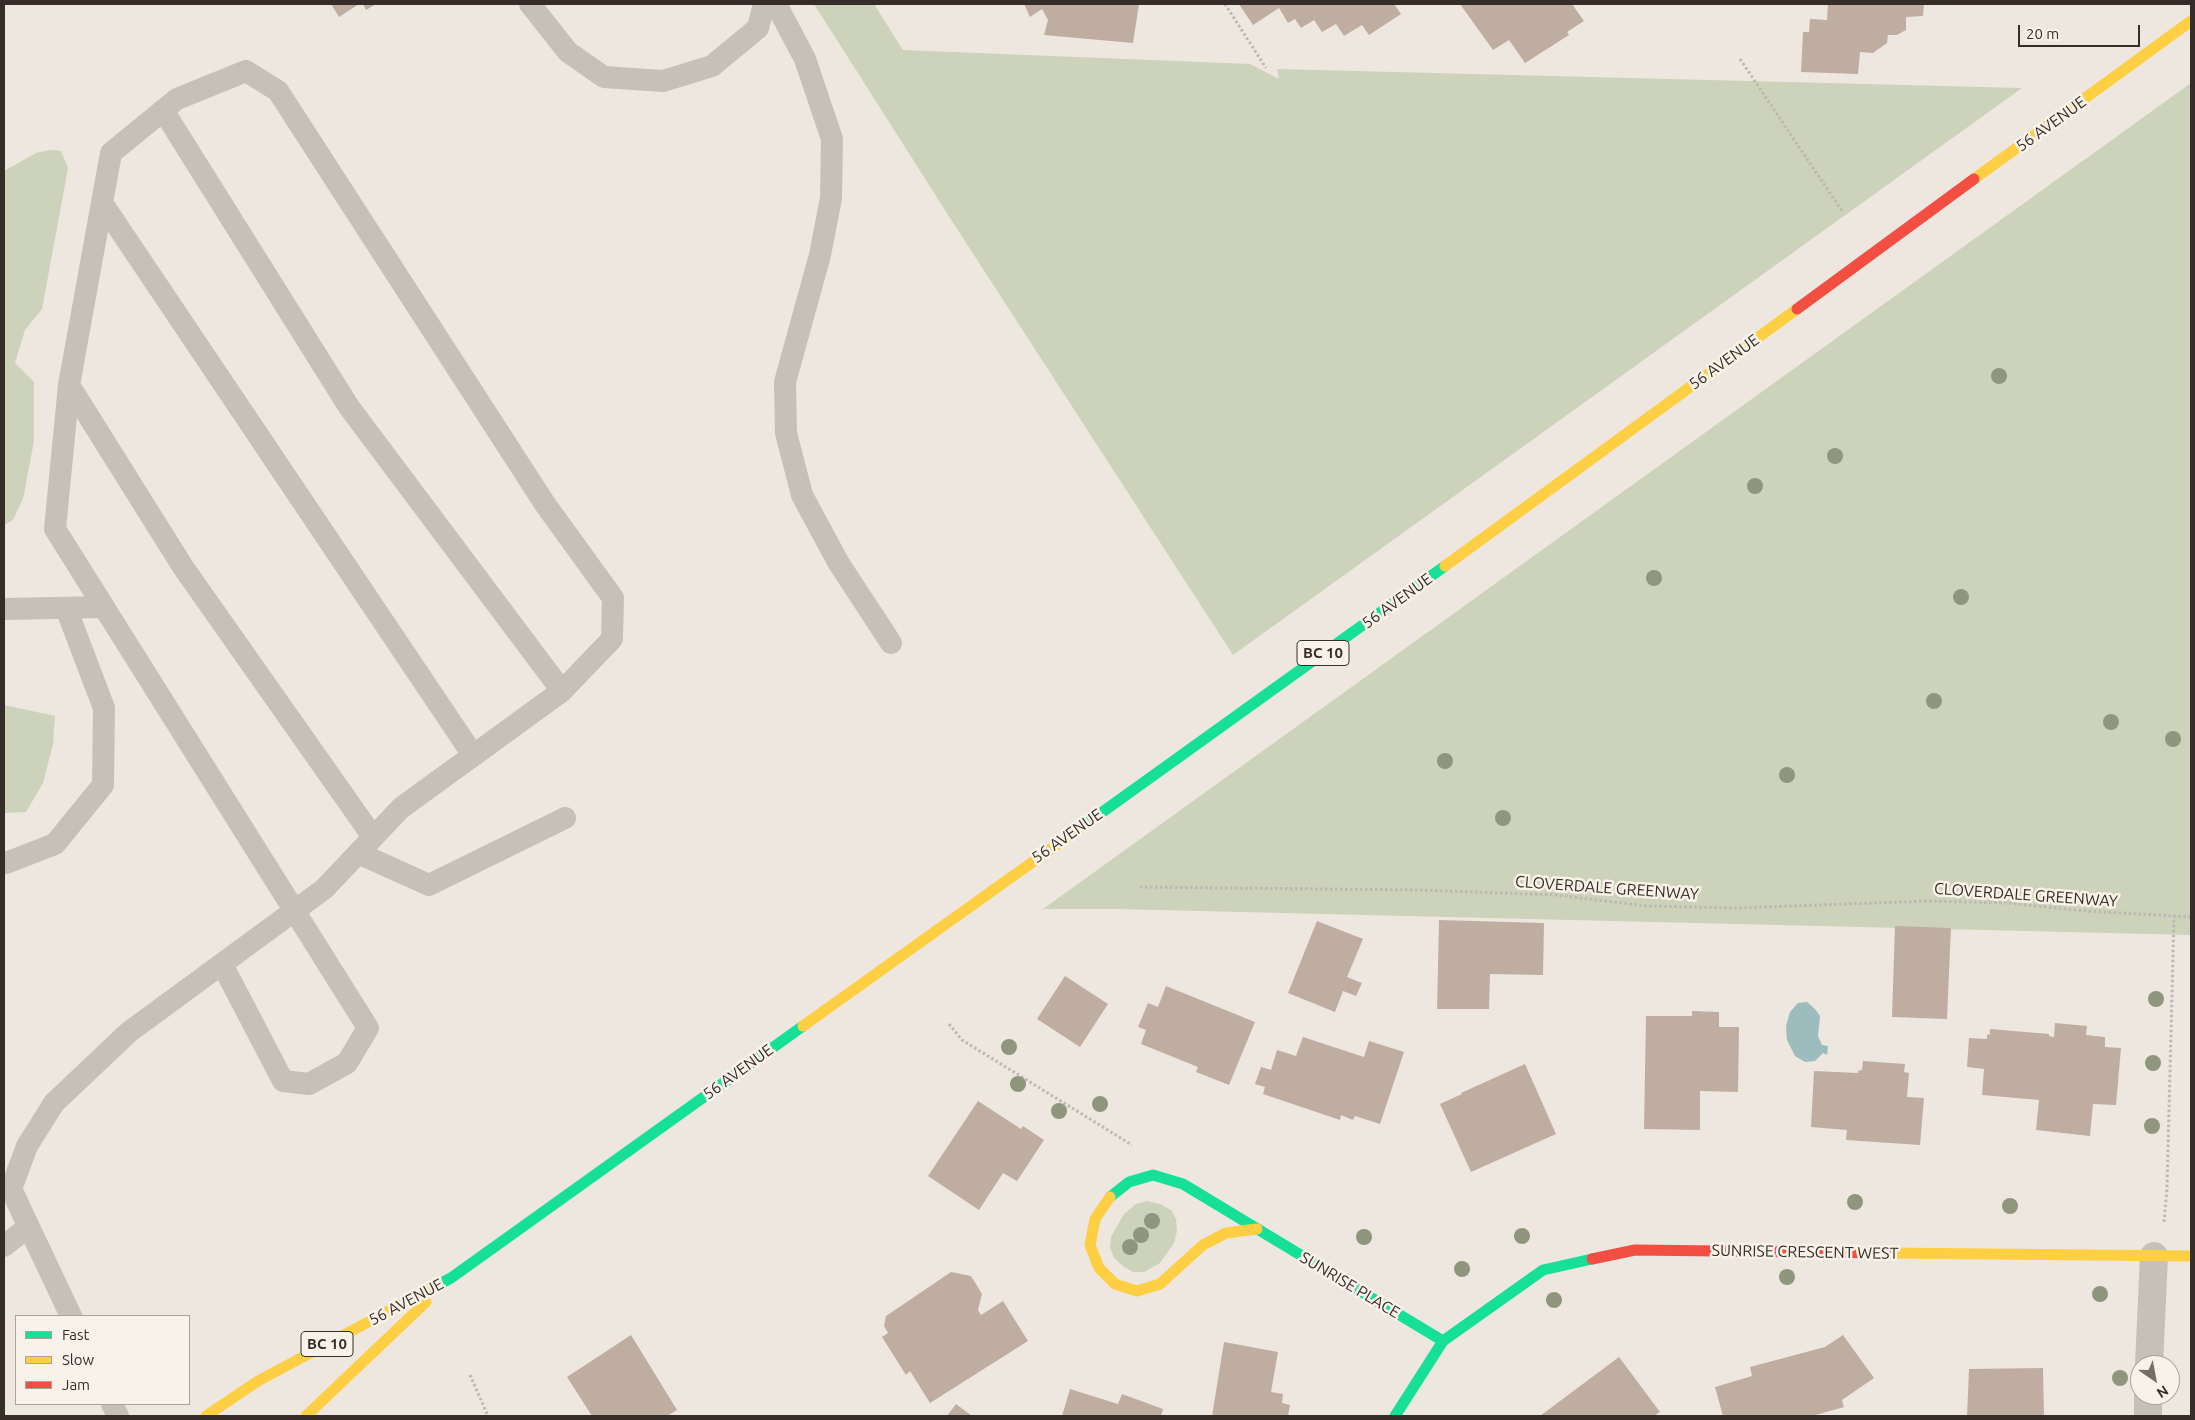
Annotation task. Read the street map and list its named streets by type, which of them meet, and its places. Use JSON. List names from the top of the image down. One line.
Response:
{"streets":{"main road":["56 AVENUE","BC 10","SUNRISE CRESCENT WEST","SUNRISE PLACE"],"path":["CLOVERDALE GREENWAY"]},"crossings":[["SUNRISE CRESCENT WEST","SUNRISE PLACE"]],"legend":["Fast","Slow","Jam"],"scale_bar":"20 m","north":"bottom right"}
